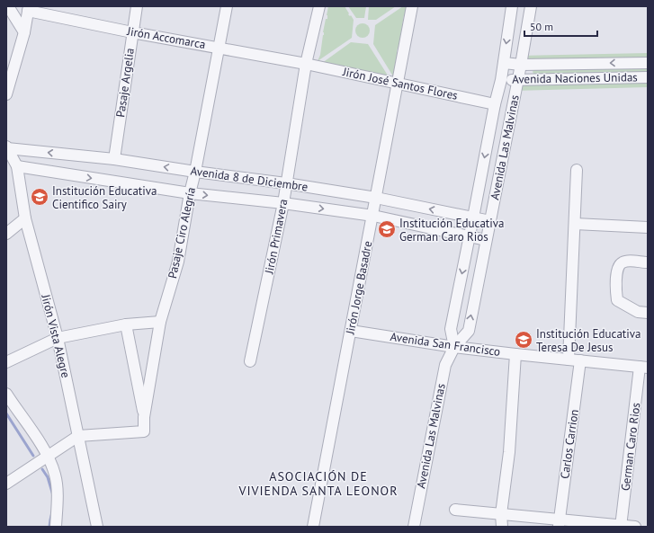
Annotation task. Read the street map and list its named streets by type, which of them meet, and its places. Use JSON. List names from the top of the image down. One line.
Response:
{"streets":{"street":["Jirón Accomarca","Avenida Naciones Unidas","Pasaje Argelia","Jirón José Santos Flores","Avenida Las Malvinas","Avenida 8 de Diciembre","Pasaje Ciro Alegría","Jirón Primavera","Jirón Jorge Basadre","Jirón Vista Alegre","Avenida San Francisco","Carlos Carrion","German Caro Rios"]},"crossings":[["Jirón Accomarca","Pasaje Argelia"],["Jirón Accomarca","Jirón José Santos Flores"],["Jirón Accomarca","Pasaje Ciro Alegría"],["Jirón Accomarca","Jirón Primavera"],["Avenida Naciones Unidas","Avenida Las Malvinas"],["Pasaje Argelia","Avenida 8 de Diciembre"],["Jirón José Santos Flores","Avenida Las Malvinas"],["Jirón José Santos Flores","Jirón Primavera"],["Jirón José Santos Flores","Jirón Jorge Basadre"],["Avenida Las Malvinas","Avenida 8 de Diciembre"],["Avenida Las Malvinas","Avenida San Francisco"],["Avenida 8 de Diciembre","Pasaje Ciro Alegría"],["Avenida 8 de Diciembre","Jirón Primavera"],["Avenida 8 de Diciembre","Jirón Jorge Basadre"],["Avenida 8 de Diciembre","Jirón Vista Alegre"],["Pasaje Ciro Alegría","Jirón Vista Alegre"],["Jirón Jorge Basadre","Avenida San Francisco"],["Avenida San Francisco","Carlos Carrion"],["Avenida San Francisco","German Caro Rios"]],"districts":["ASOCIACIÓN DE VIVIENDA SANTA LEONOR"],"places":{"school or university":["Institución Educativa Cientifico Sairy","Institución Educativa German Caro Rios","Institución Educativa Teresa De Jesus"]},"scale_bar":"50 m"}
